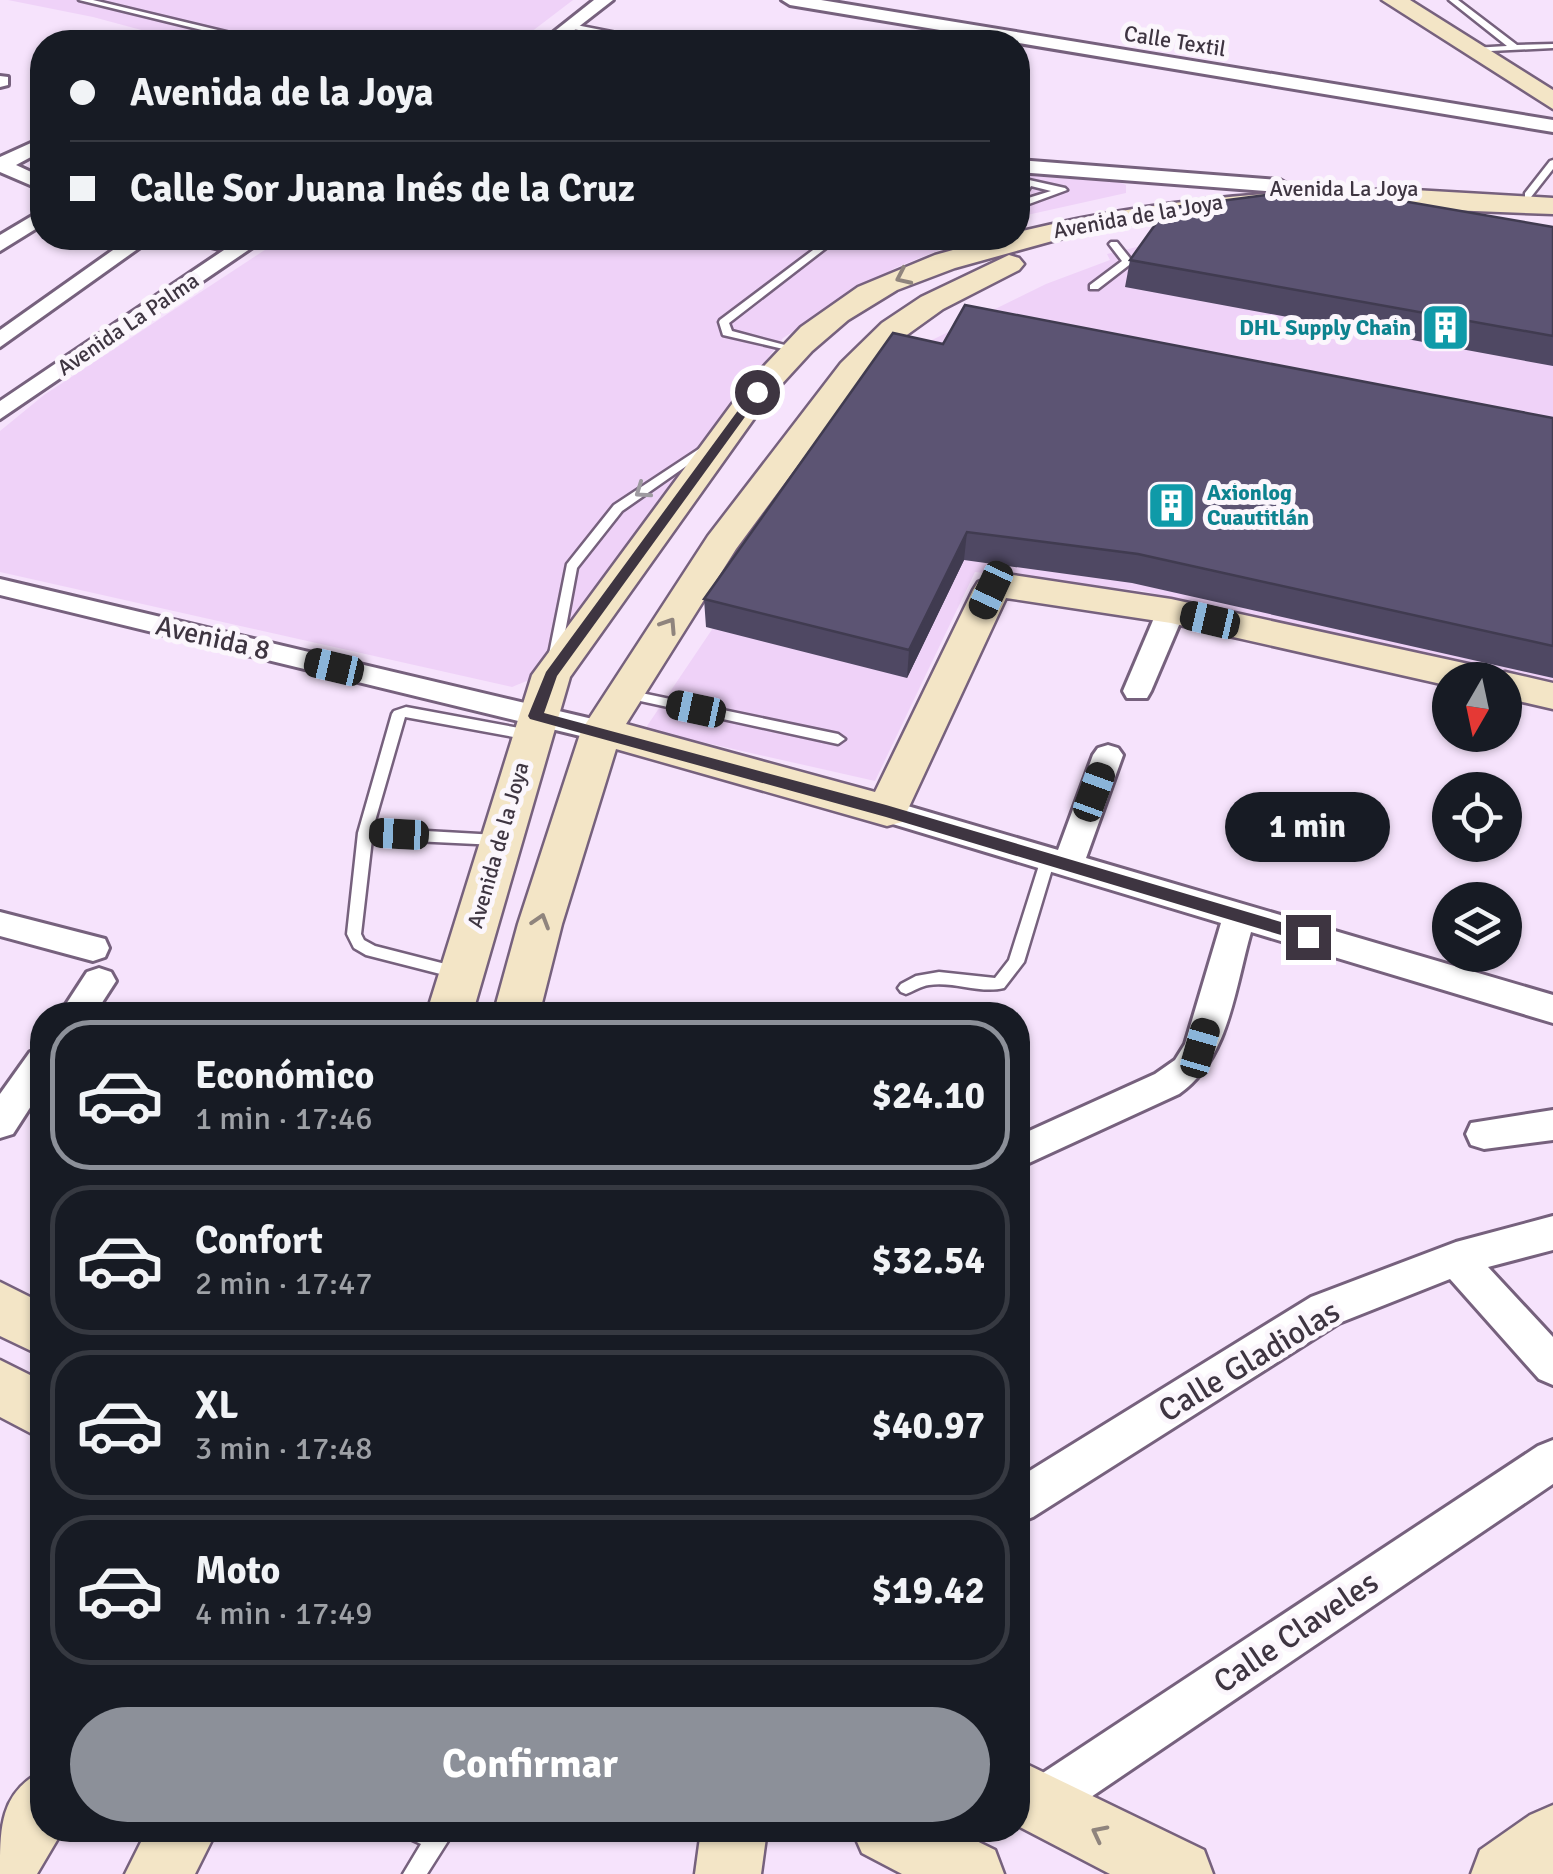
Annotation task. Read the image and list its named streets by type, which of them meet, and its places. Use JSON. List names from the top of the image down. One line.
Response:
{"streets":{"main road":["Avenida La Joya","Avenida de la Joya"],"street":["Calle Textil","Avenida La Palma","Avenida 8","Calle Gladiolas","Calle Claveles"]},"crossings":[["Avenida La Joya","Avenida de la Joya"],["Avenida de la Joya","Avenida 8"]],"places":{"building":["DHL Supply Chain","Axionlog Cuautitlán"]},"north":"bottom","page":{"banner":["Avenida de la Joya","Calle Sor Juana Inés de la Cruz"],"bubble":"1 min","list":[{"name":"Económico","note":"1 min · 17:46","value":"$24.10"},{"name":"Confort","note":"2 min · 17:47","value":"$32.54"},{"name":"XL","note":"3 min · 17:48","value":"$40.97"},{"name":"Moto","note":"4 min · 17:49","value":"$19.42"}],"buttons":"Confirmar"}}
